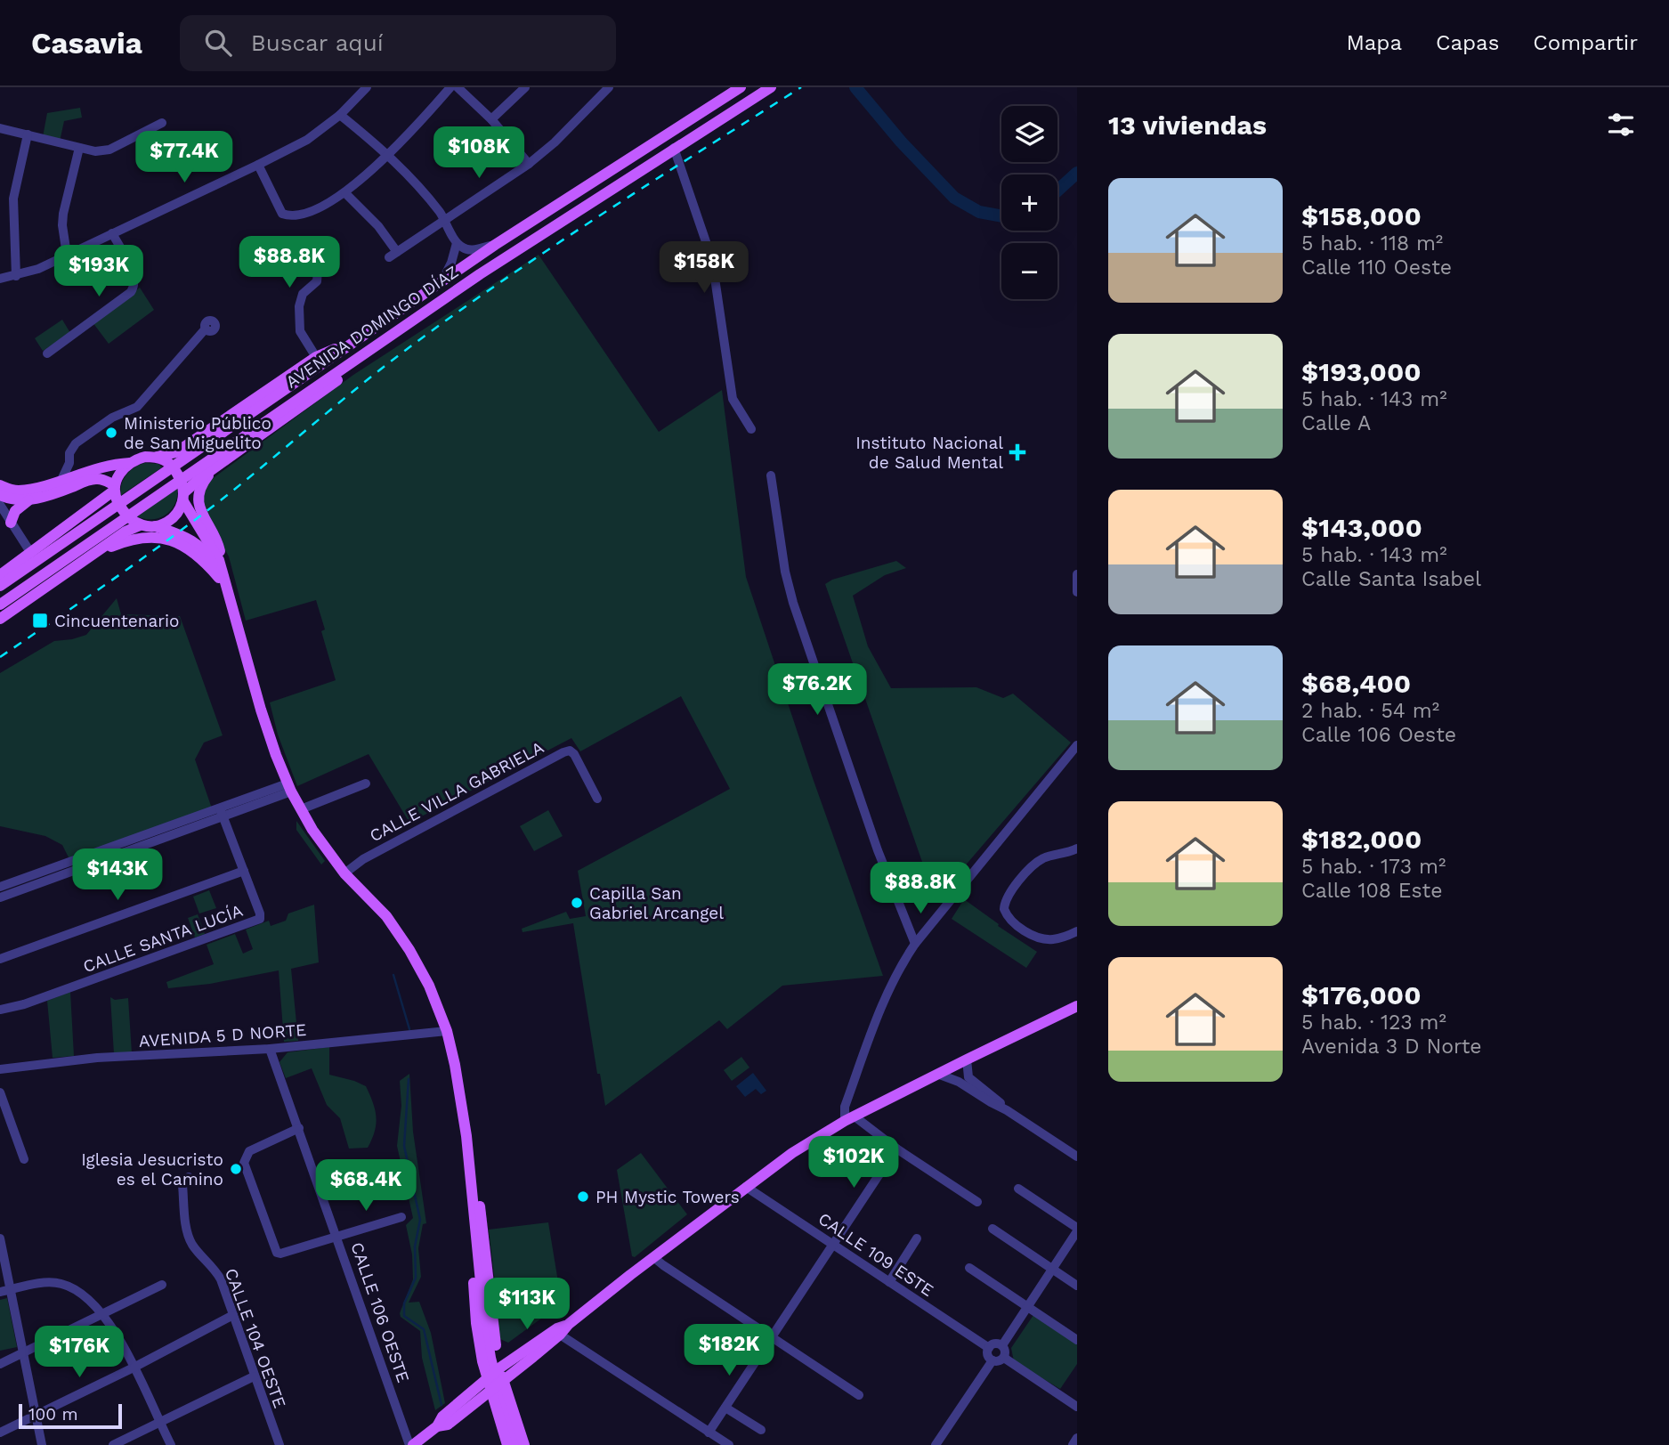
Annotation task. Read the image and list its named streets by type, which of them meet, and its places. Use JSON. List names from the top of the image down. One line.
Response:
{"streets":{"main road":["AVENIDA DOMINGO DÍAZ"],"street":["CALLE VILLA GABRIELA","CALLE SANTA LUCÍA","AVENIDA 5 D NORTE","CALLE 109 ESTE","CALLE 106 OESTE","CALLE 104 OESTE"]},"crossings":[["AVENIDA 5 D NORTE","CALLE 106 OESTE"]],"places":{"other":["Ministerio Público de San Miguelito","Capilla San Gabriel Arcangel","Iglesia Jesucristo es el Camino","PH Mystic Towers"],"health":["Instituto Nacional de Salud Mental"],"transit":["Cincuentenario"]},"scale_bar":"100 m","page":{"header":"Casavia","search":"Buscar aquí","nav":["Mapa","Capas","Compartir"],"heading":"13 viviendas","map_buttons":["+","−"],"price":["$108K","$77.4K","$88.8K","$158K","$193K","$76.2K","$143K","$88.8K","$102K","$68.4K","$113K","$182K","$176K"],"list":[{"name":"$158,000","note":"5 hab. · 118 m² · Calle 110 Oeste"},{"name":"$193,000","note":"5 hab. · 143 m² · Calle A"},{"name":"$143,000","note":"5 hab. · 143 m² · Calle Santa Isabel"},{"name":"$68,400","note":"2 hab. · 54 m² · Calle 106 Oeste"},{"name":"$182,000","note":"5 hab. · 173 m² · Calle 108 Este"},{"name":"$176,000","note":"5 hab. · 123 m² · Avenida 3 D Norte"}],"scale":"100 m"}}
